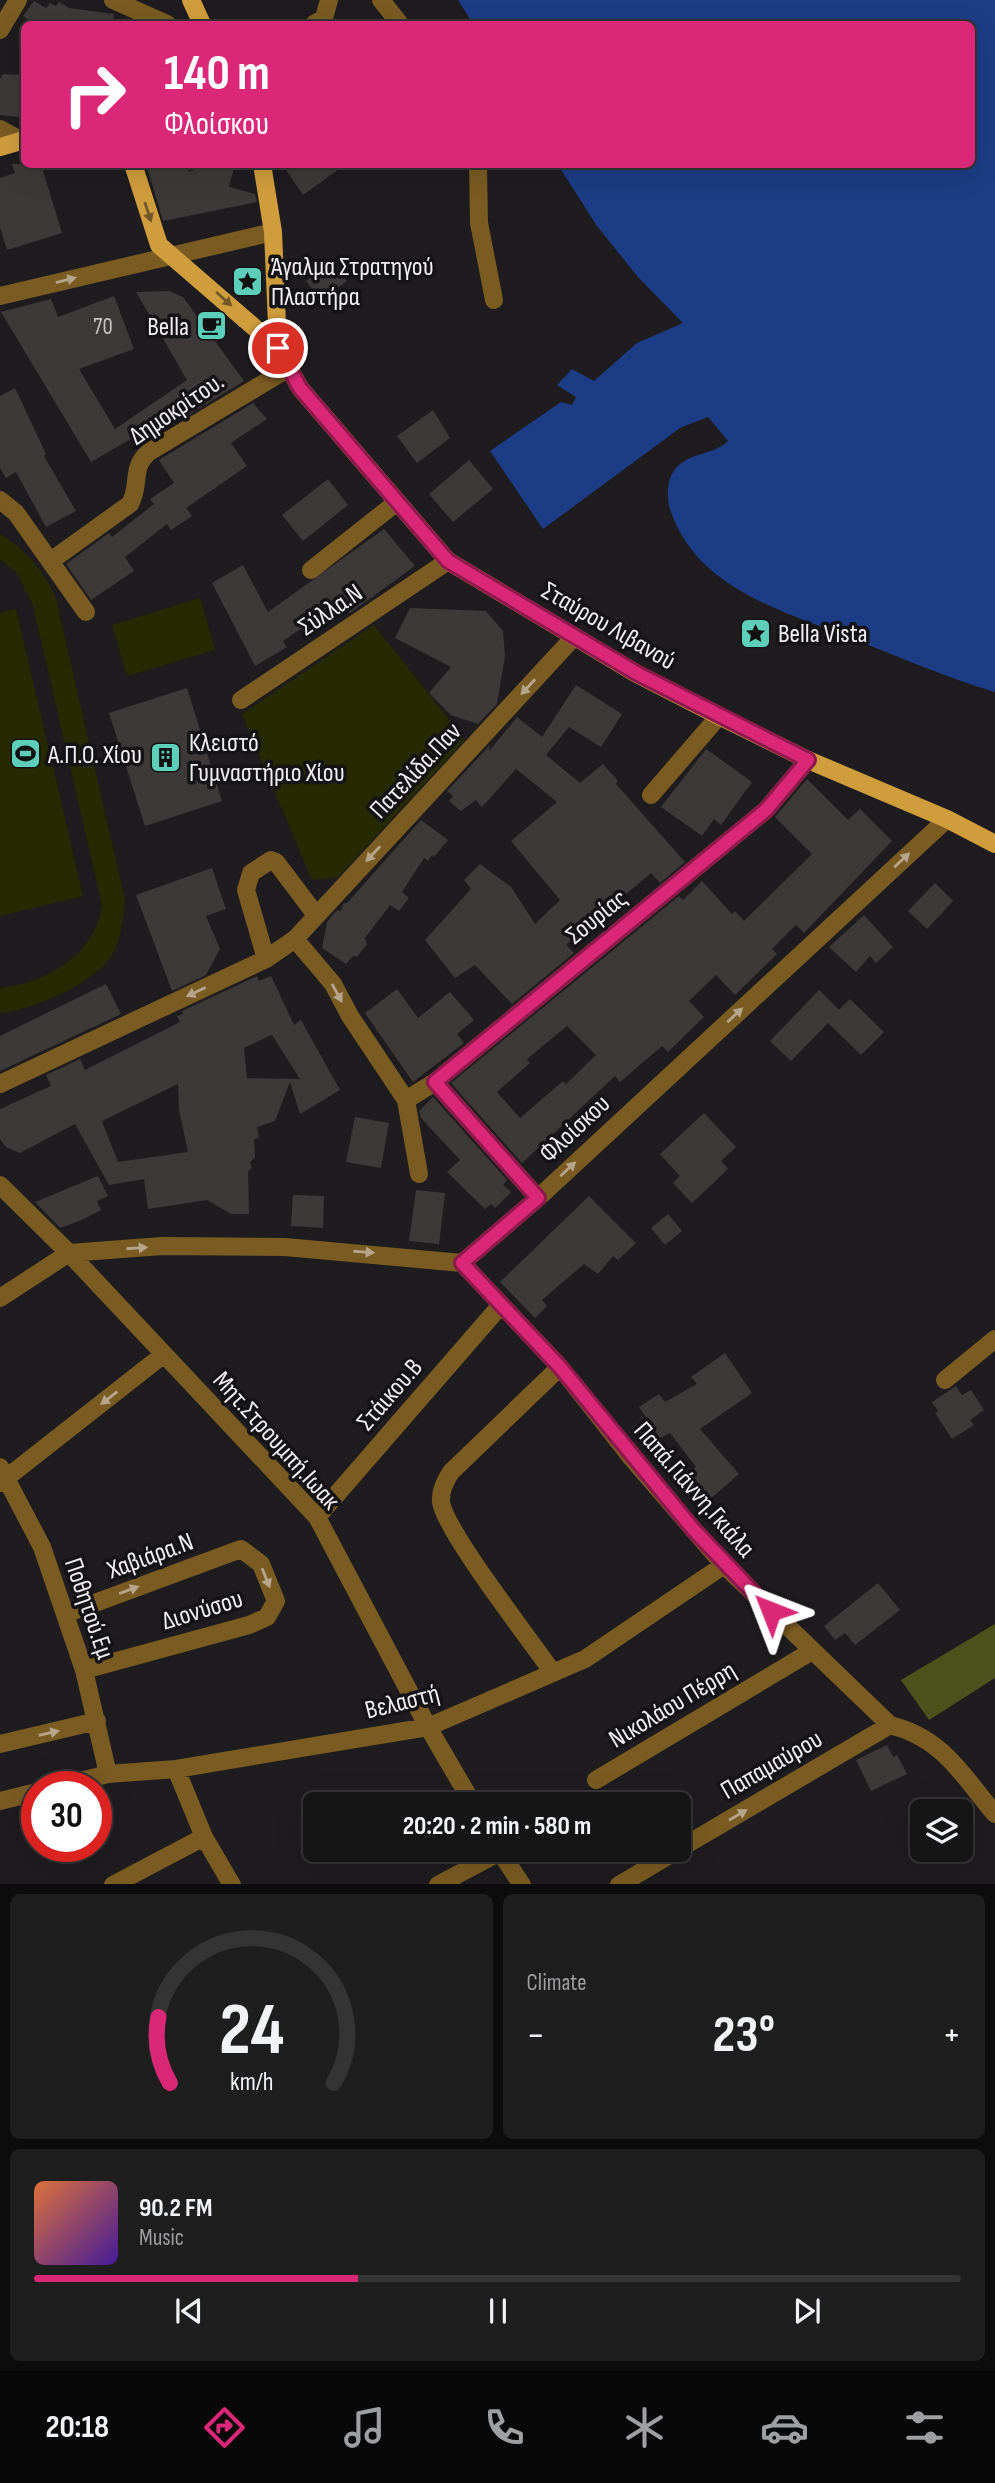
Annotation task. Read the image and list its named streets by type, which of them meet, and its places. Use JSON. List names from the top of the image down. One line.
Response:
{"streets":{"main road":["Σταύρου Λιβανού"],"street":["Δημοκρίτου.","Σύλλα.Ν","Πατελίδα.Παν","Σουρίας","Φλοίσκου","Στάικου.Β","Μητ.Στρουμπή.Ιωακ","Παπά.Γιάννη.Γκιάλα","Χαβιάρα.Ν","Ποθητού.Εμ","Διονύσου","Βελαστή","Νικολάου Πέρρη","Παπαμαύρου"]},"crossings":[["Δημοκρίτου.","Σταύρου Λιβανού"],["Σύλλα.Ν","Σταύρου Λιβανού"],["Σταύρου Λιβανού","Πατελίδα.Παν"],["Σταύρου Λιβανού","Σουρίας"],["Σταύρου Λιβανού","Φλοίσκου"],["Φλοίσκου","Παπά.Γιάννη.Γκιάλα"],["Στάικου.Β","Μητ.Στρουμπή.Ιωακ"],["Στάικου.Β","Παπά.Γιάννη.Γκιάλα"],["Μητ.Στρουμπή.Ιωακ","Βελαστή"],["Παπά.Γιάννη.Γκιάλα","Βελαστή"],["Παπά.Γιάννη.Γκιάλα","Νικολάου Πέρρη"],["Παπά.Γιάννη.Γκιάλα","Παπαμαύρου"],["Χαβιάρα.Ν","Ποθητού.Εμ"],["Χαβιάρα.Ν","Διονύσου"],["Ποθητού.Εμ","Διονύσου"]],"one_way":["Πατελίδα.Παν","Φλοίσκου","Χαβιάρα.Ν","Παπαμαύρου"],"places":{"place":["Άγαλμα Στρατηγού Πλαστήρα","Bella Vista"],"cafe":["Bella"],"sports":["Α.Π.Ο. Χίου"],"building":["Κλειστό Γυμναστήριο Χίου"]},"house_numbers":["70"],"page":{"turn":["140 m","Φλοίσκου"],"limit":"30","trip":"20:20 · 2 min · 580 m","tile":"Climate","heat":["−","23°","+"],"song":["90.2 FM","Music"],"tabs":"20:18","gauge":["24","km/h"]}}
